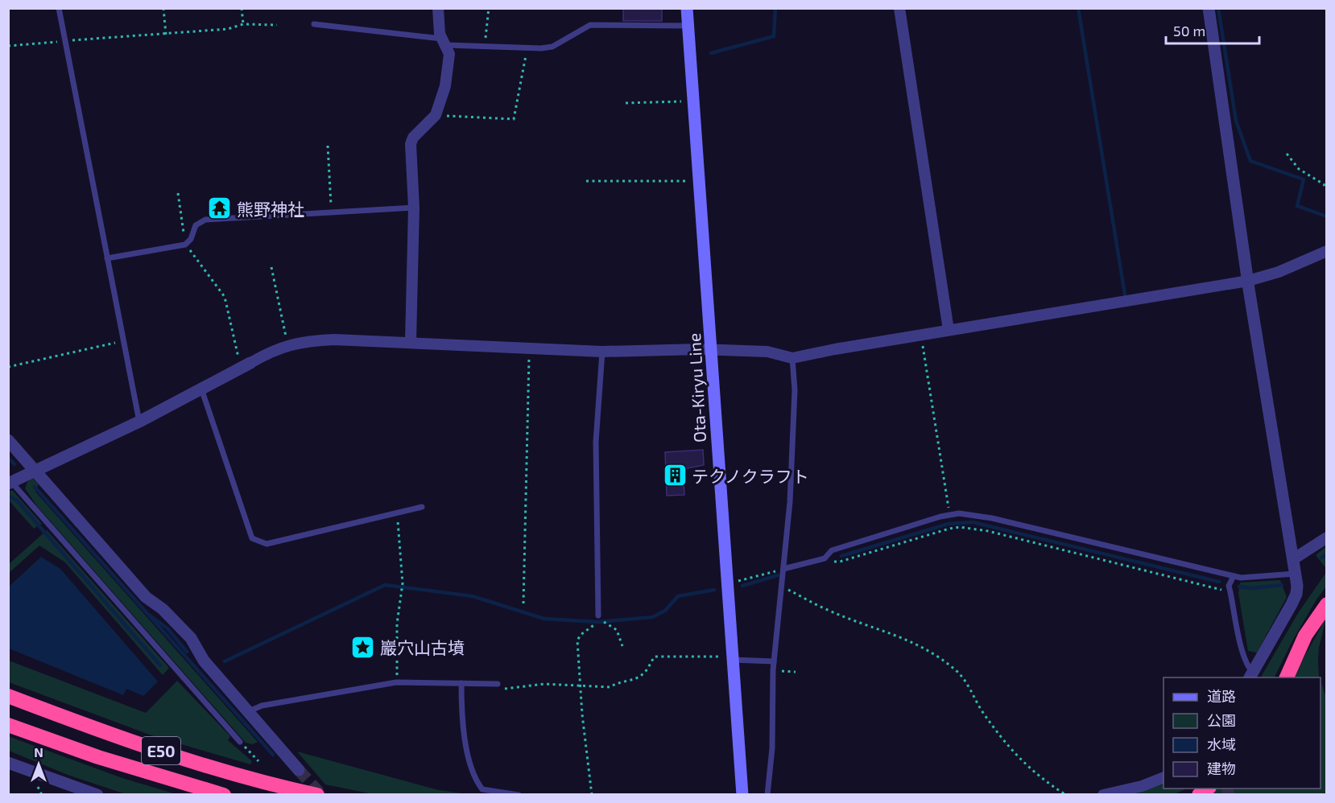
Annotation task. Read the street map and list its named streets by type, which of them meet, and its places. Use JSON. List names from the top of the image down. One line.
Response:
{"streets":{"highway":["E50"],"main road":["Ota-Kiryu Line"]},"places":{"temple":["熊野神社"],"building":["テクノクラフト"],"place":["巖穴山古墳"]},"legend":["道路","公園","水域","建物"],"scale_bar":"50 m","north":"top"}
